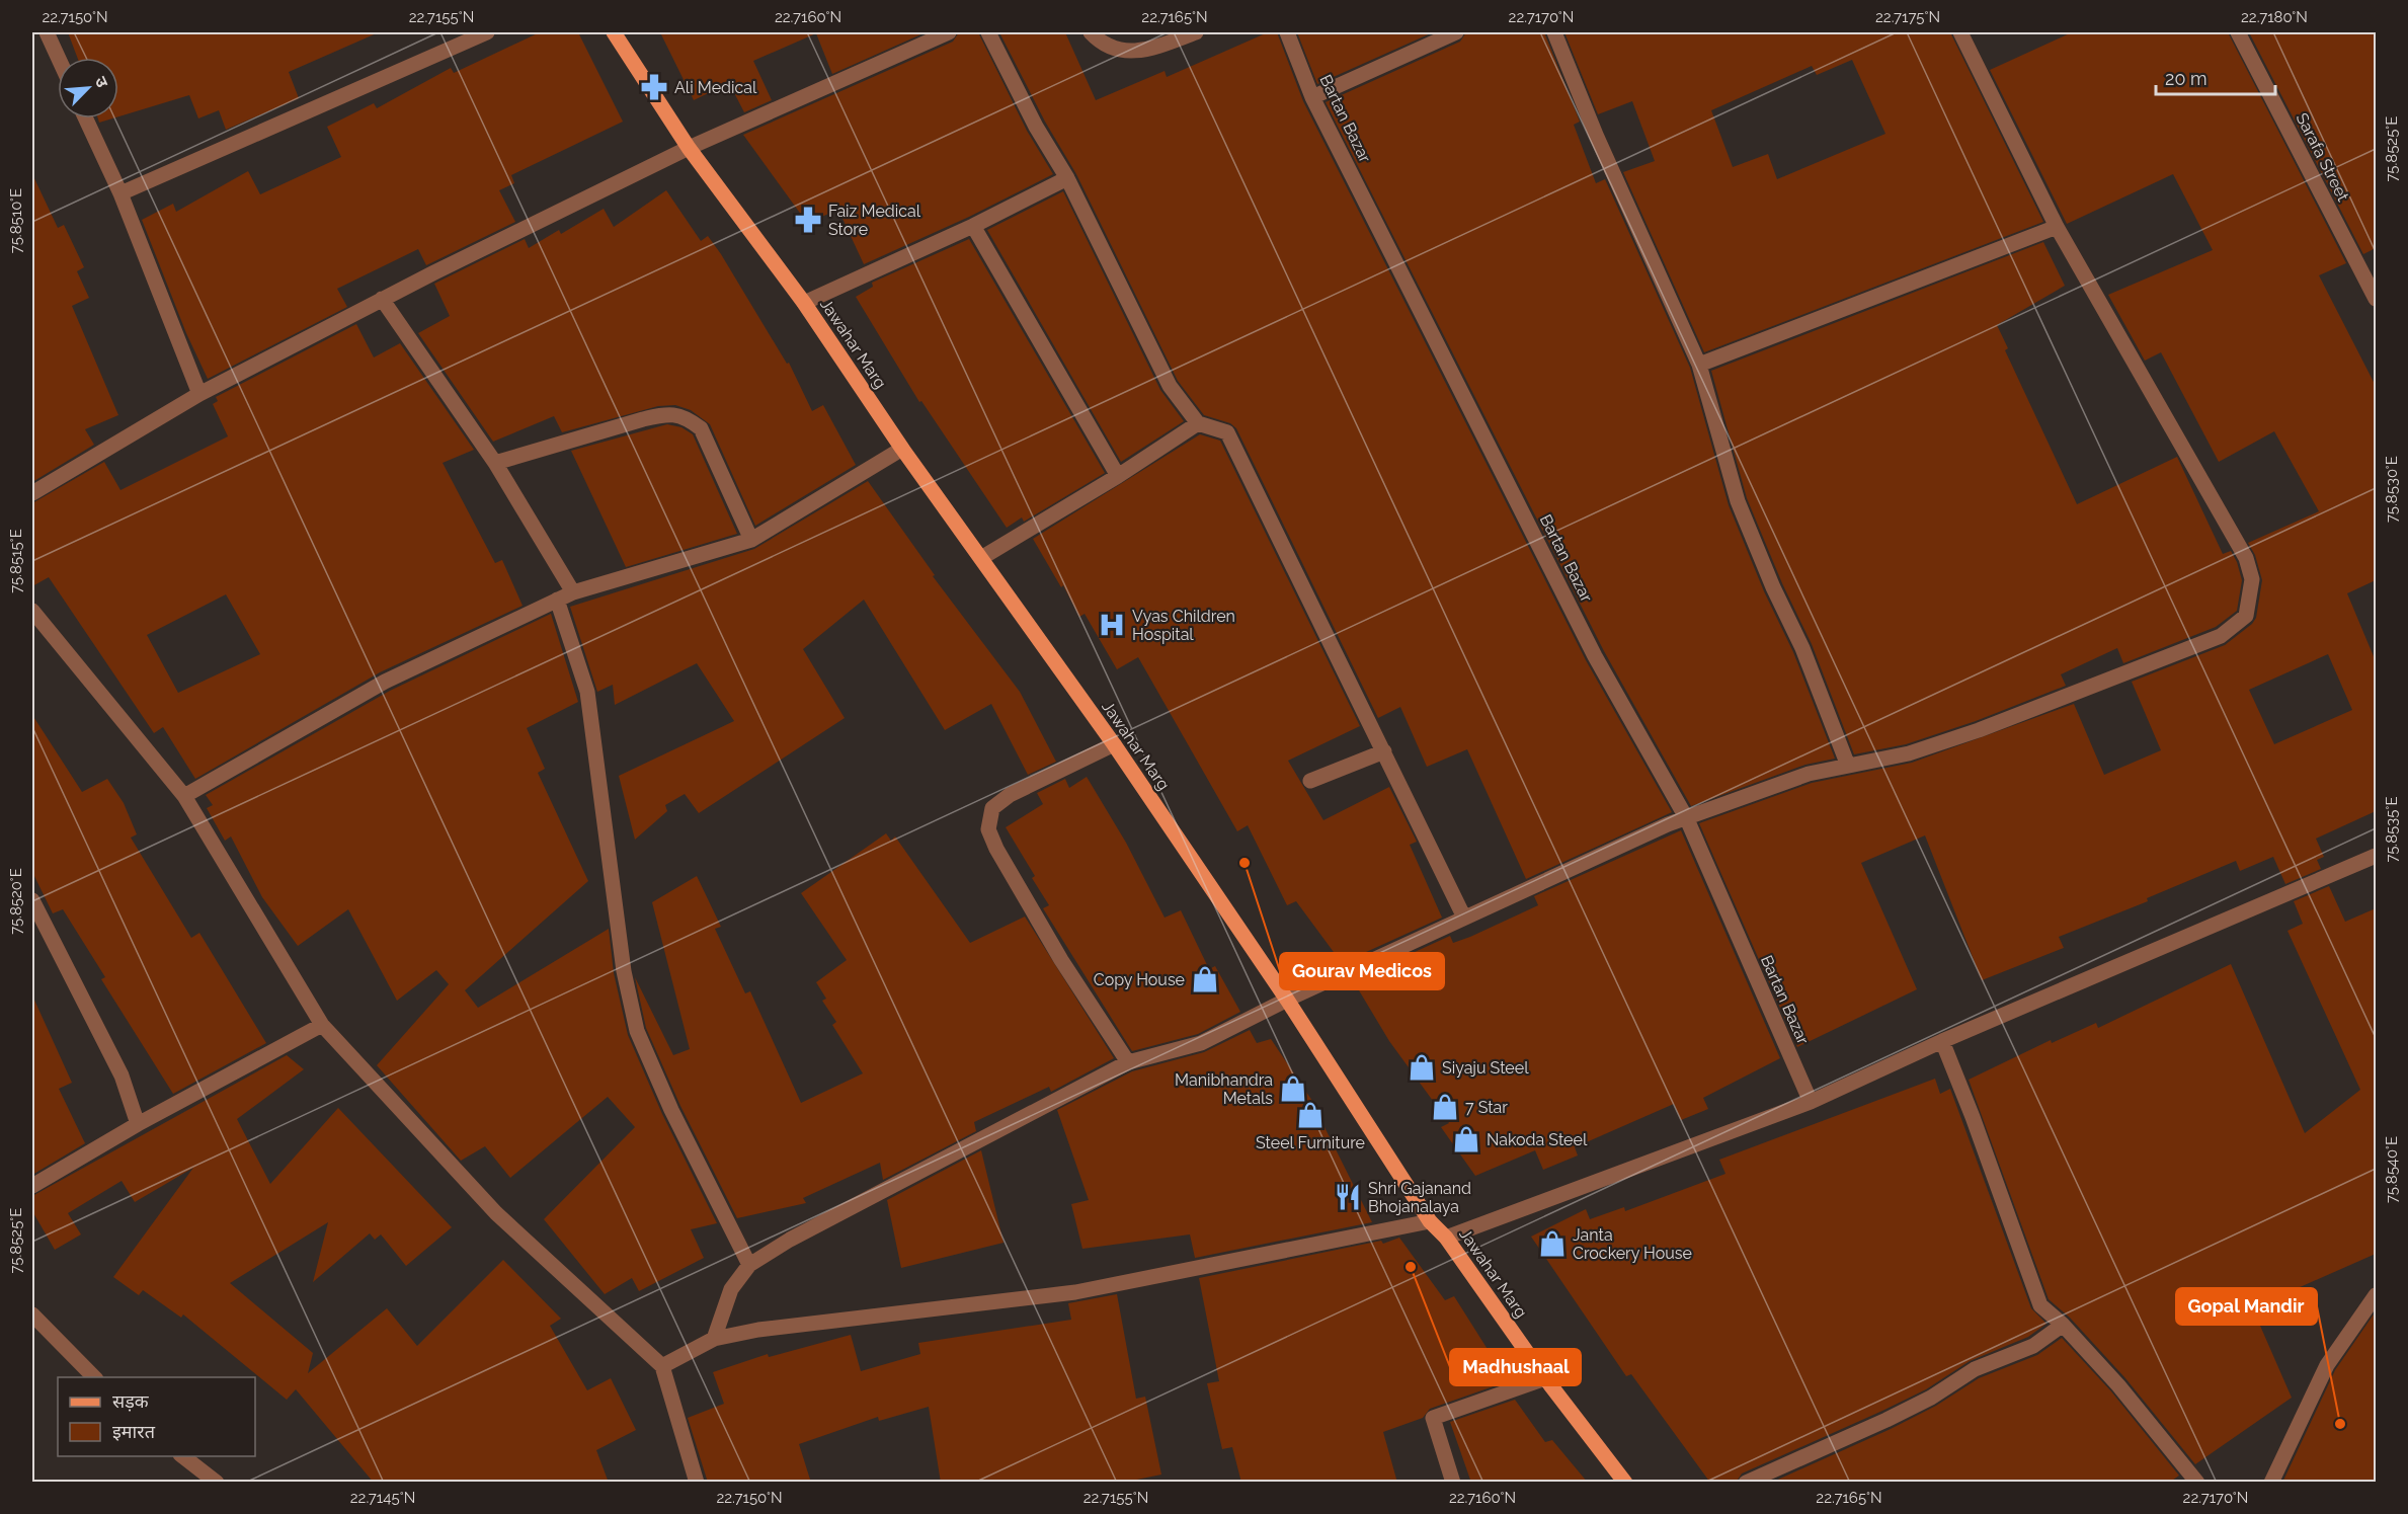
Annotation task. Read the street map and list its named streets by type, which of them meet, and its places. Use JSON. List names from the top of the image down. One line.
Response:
{"streets":{"main road":["Jawahar Marg"],"street":["Bartan Bazar","Sarafa Street"]},"places":{"pharmacy":["Ali Medical","Faiz Medical Store"],"hospital":["Vyas Children Hospital"],"other":["Gourav Medicos","Madhushaal","Gopal Mandir"],"shop":["Copy House","Siyaju Steel","Manibhandra Metals","7 Star","Steel Furniture","Nakoda Steel","Janta Crockery House"],"restaurant":["Shri Gajanand Bhojanalaya"]},"legend":["सड़क","इमारत"],"scale_bar":"20 m","north":"top right","coordinates":["22.7150°N","22.7155°N","22.7160°N","22.7165°N","22.7170°N","22.7175°N","22.7180°N","75.8525°E","75.8510°E","75.8530°E","75.8515°E","75.8535°E","75.8520°E","75.8540°E","22.7145°N"]}
